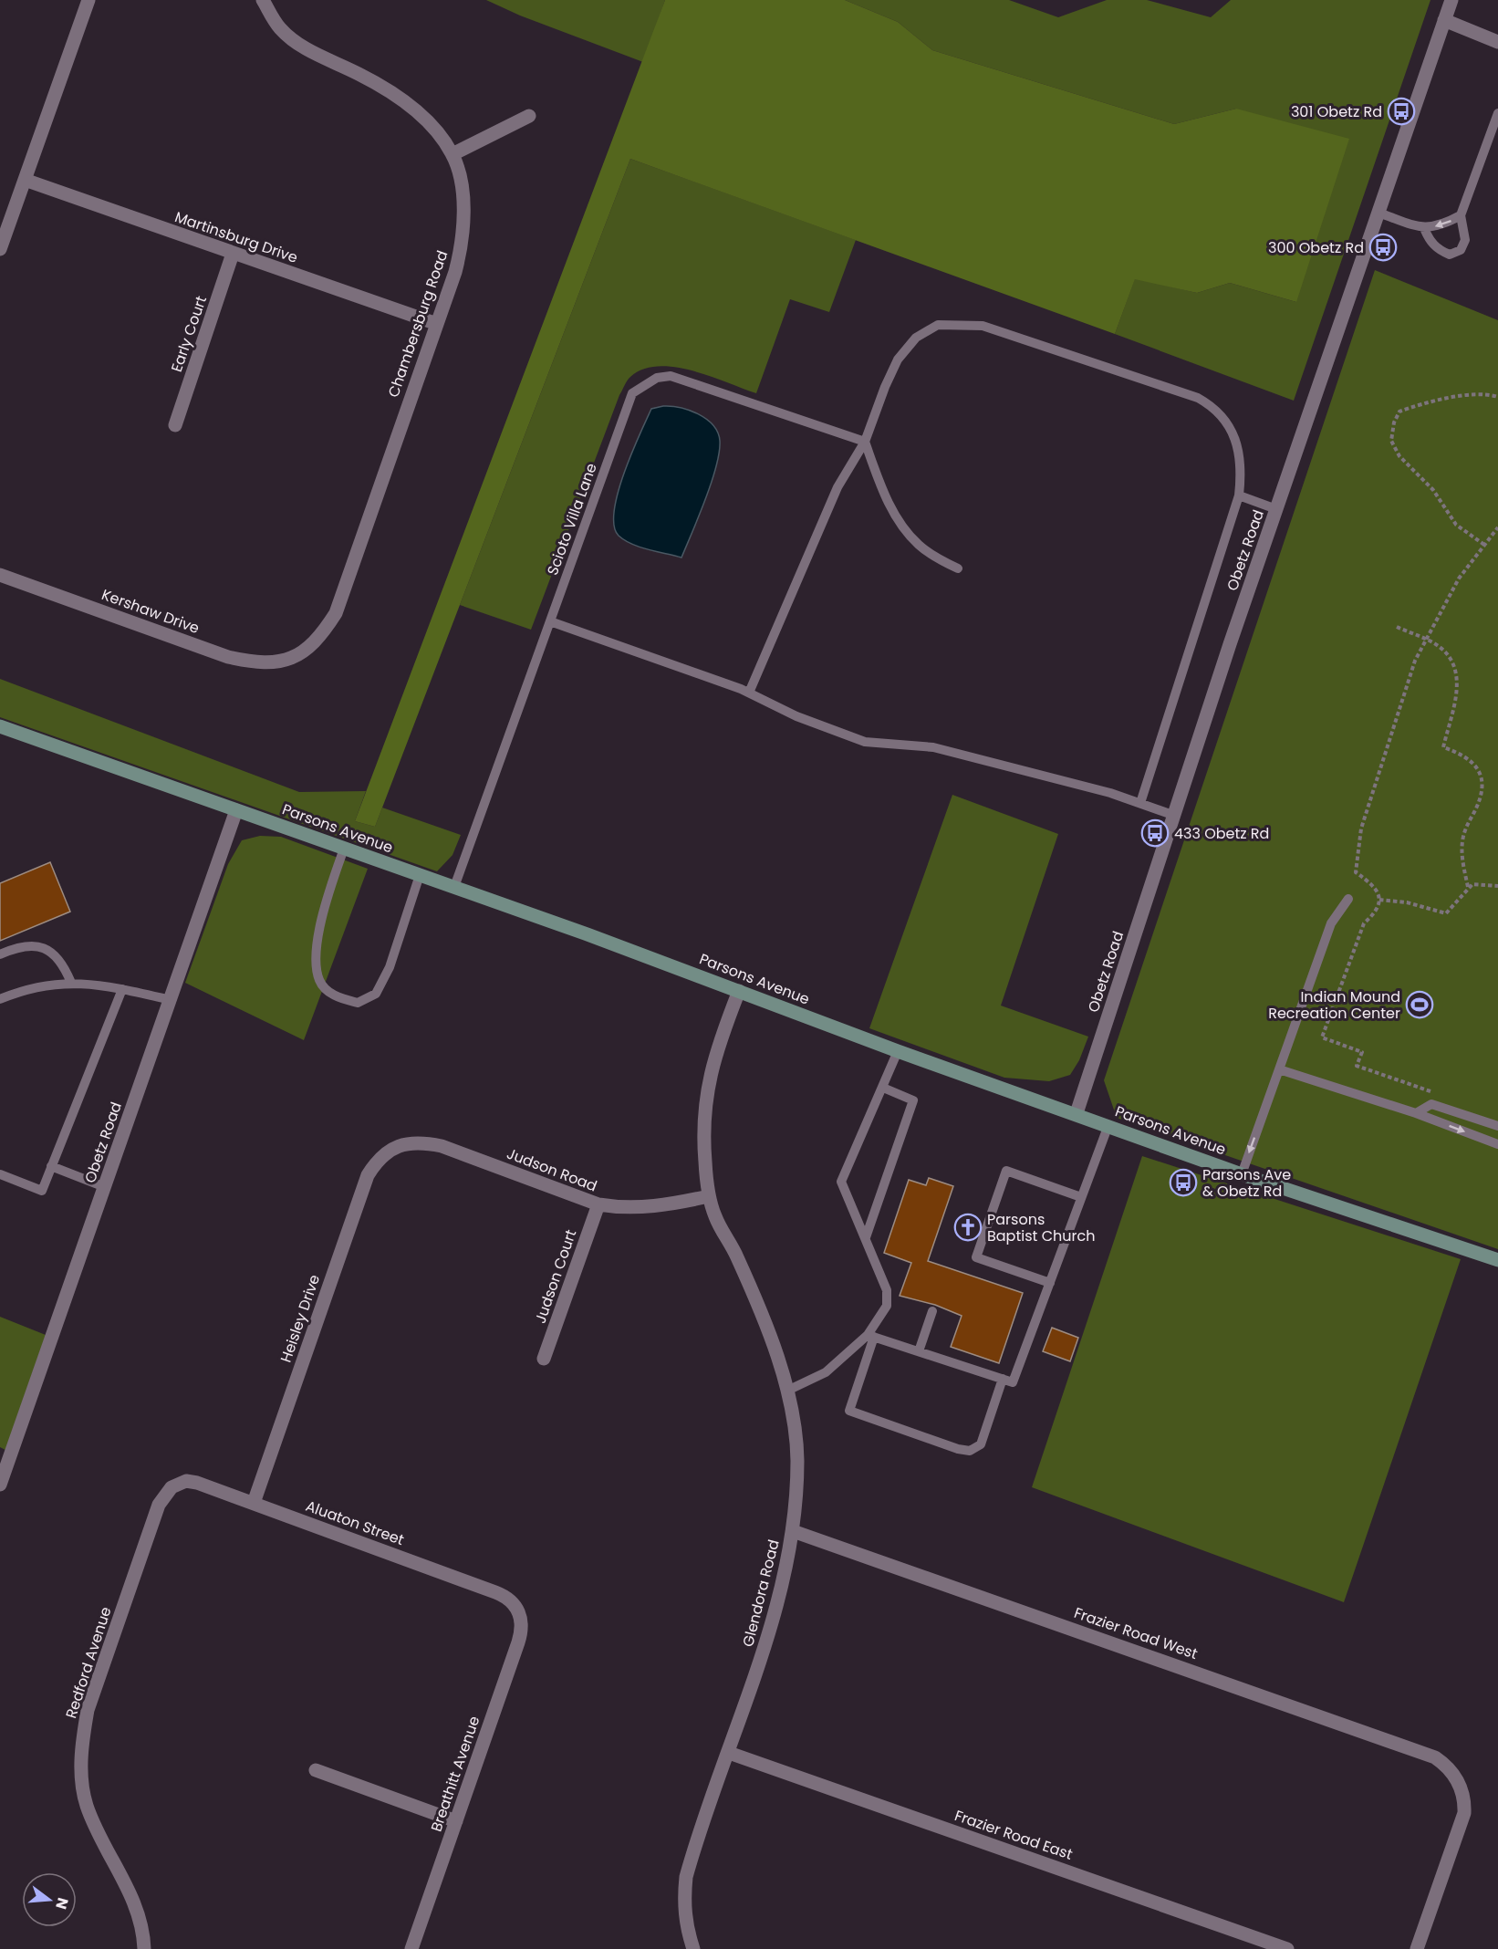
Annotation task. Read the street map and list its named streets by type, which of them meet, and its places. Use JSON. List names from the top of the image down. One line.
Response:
{"streets":{"street":["Martinsburg Drive","Chambersburg Road","Early Court","Obetz Road","Kershaw Drive","Parsons Avenue","Judson Road","Judson Court","Heisley Drive","Aluaton Street","Glendora Road","Frazier Road West","Redford Avenue","Breathitt Avenue","Frazier Road East"],"lane":["Scioto Villa Lane"]},"crossings":[["Martinsburg Drive","Chambersburg Road"],["Martinsburg Drive","Early Court"],["Chambersburg Road","Kershaw Drive"],["Scioto Villa Lane","Parsons Avenue"],["Obetz Road","Parsons Avenue"],["Parsons Avenue","Glendora Road"],["Judson Road","Judson Court"],["Judson Road","Heisley Drive"],["Judson Road","Glendora Road"],["Heisley Drive","Aluaton Street"],["Aluaton Street","Redford Avenue"],["Aluaton Street","Breathitt Avenue"],["Glendora Road","Frazier Road West"],["Glendora Road","Frazier Road East"]],"places":{"bus stop":["301 Obetz Rd","300 Obetz Rd","433 Obetz Rd","Parsons Ave & Obetz Rd"],"sports":["Indian Mound Recreation Center"],"church":["Parsons Baptist Church"]},"north":"right"}
